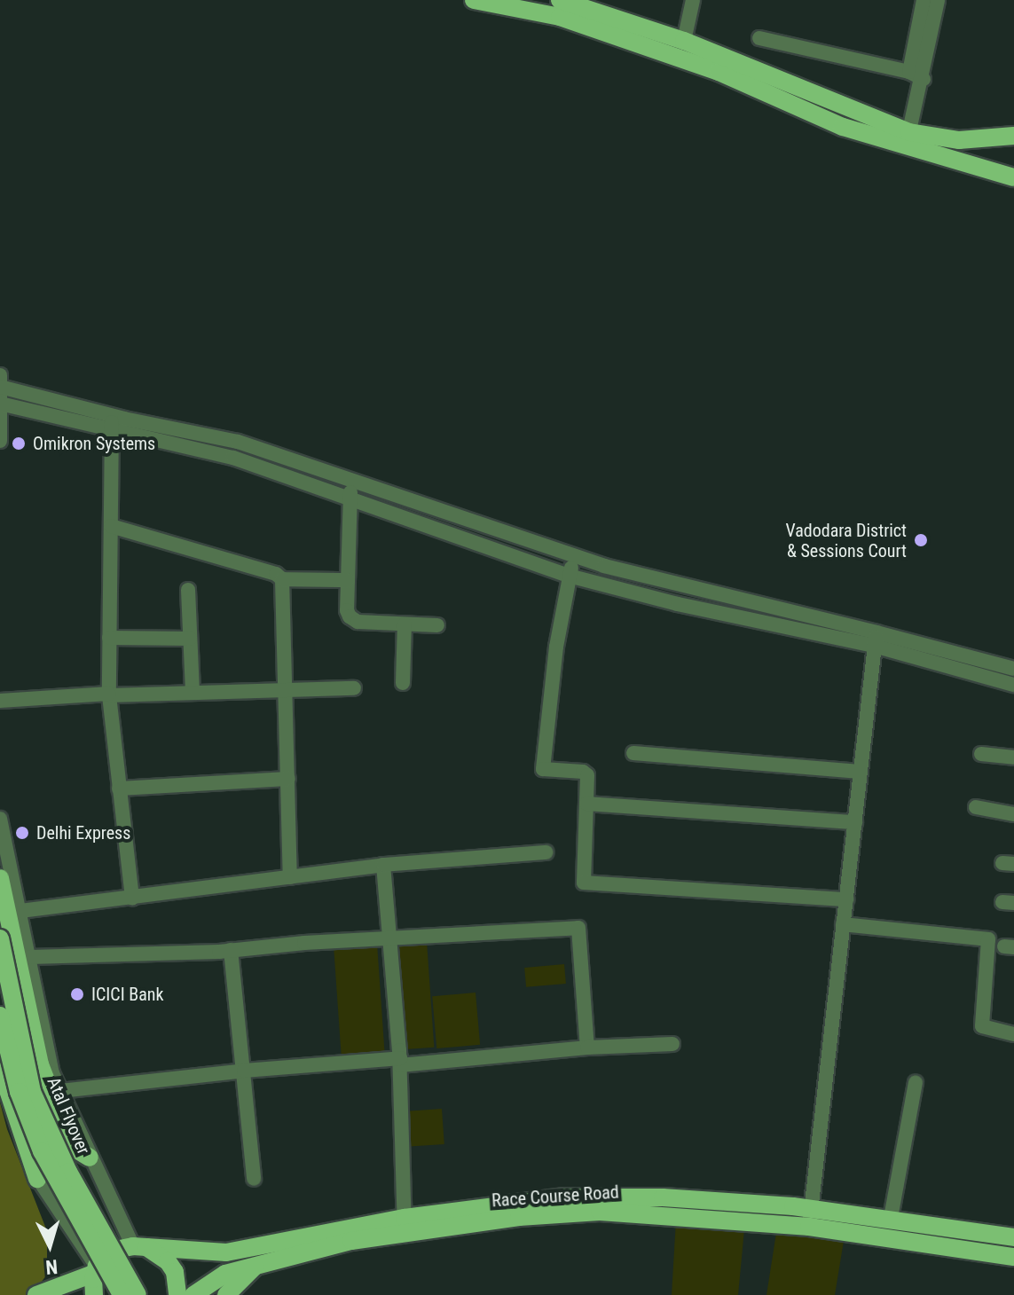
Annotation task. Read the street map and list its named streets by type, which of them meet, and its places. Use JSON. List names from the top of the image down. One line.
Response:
{"streets":{"main road":["Atal Flyover","Race Course Road"]},"places":["Omikron Systems","Vadodara District & Sessions Court","Delhi Express","ICICI Bank"],"north":"bottom"}
